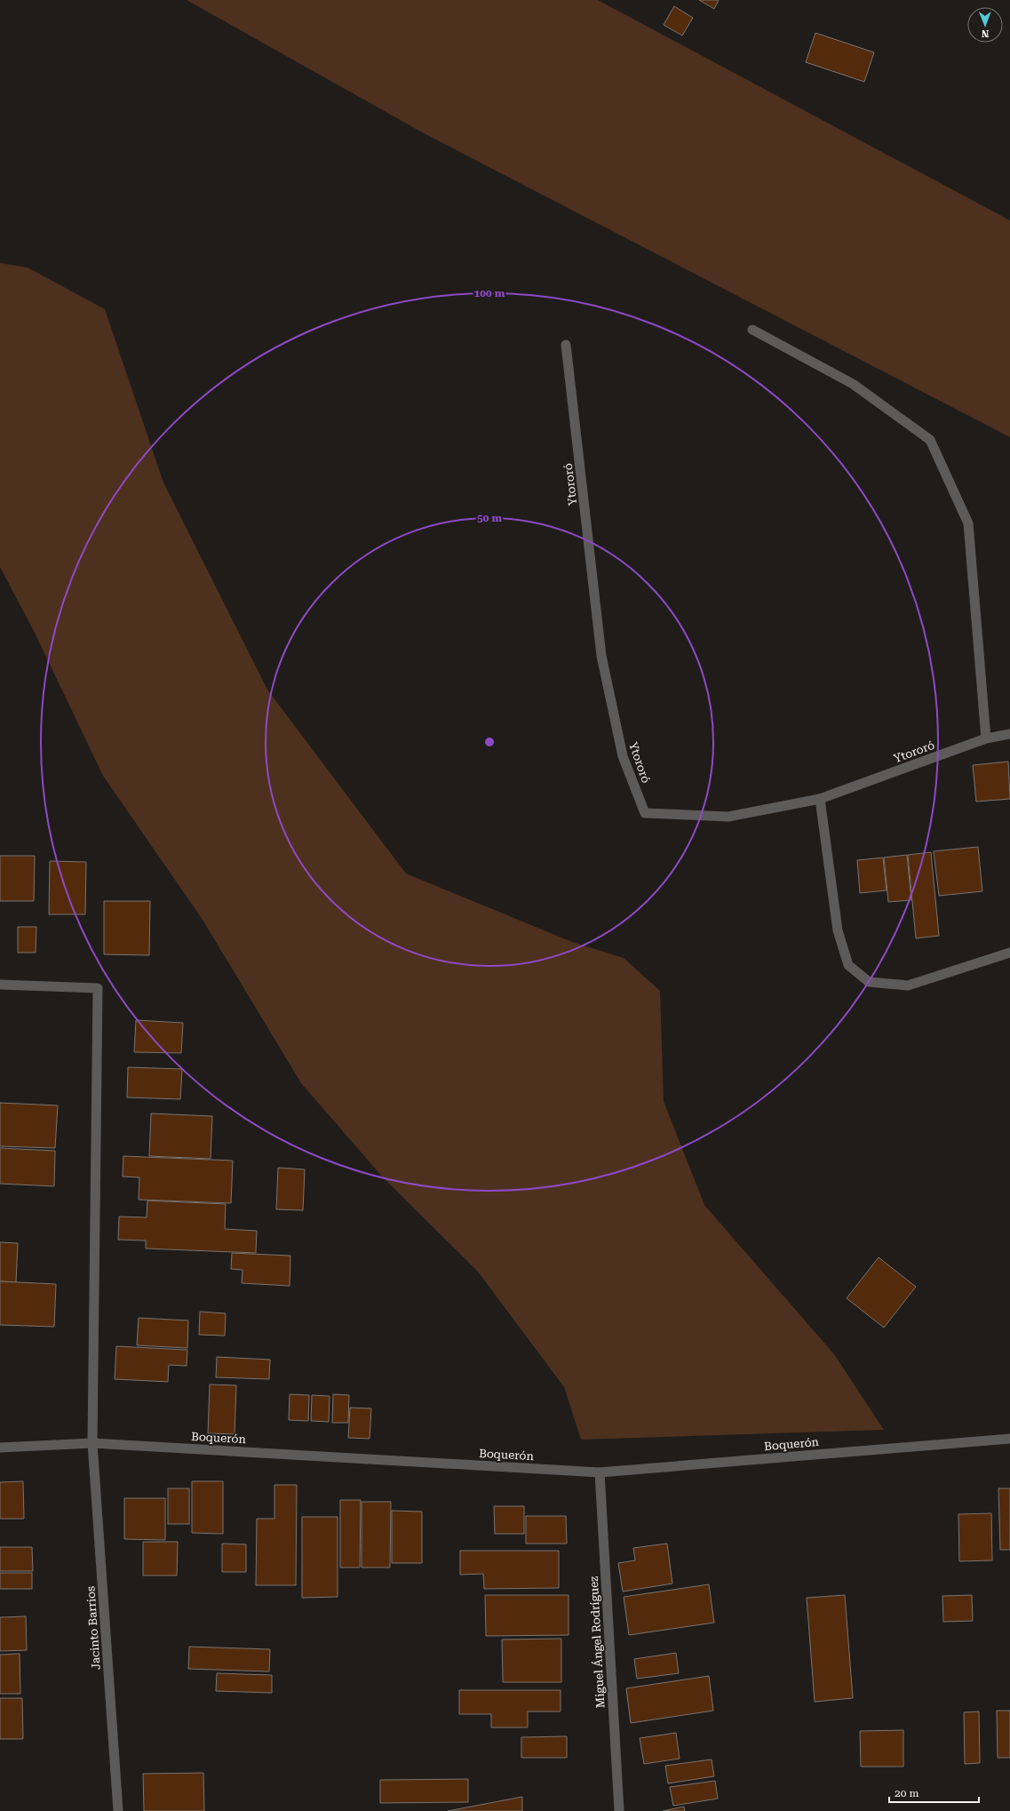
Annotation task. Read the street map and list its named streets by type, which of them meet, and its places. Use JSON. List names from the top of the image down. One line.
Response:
{"streets":{"street":["Ytororó","Boquerón","Jacinto Barrios","Miguel Ángel Rodríguez"]},"crossings":[["Boquerón","Jacinto Barrios"],["Boquerón","Miguel Ángel Rodríguez"]],"scale_bar":"20 m","north":"bottom","rings":["100 m","50 m"]}
